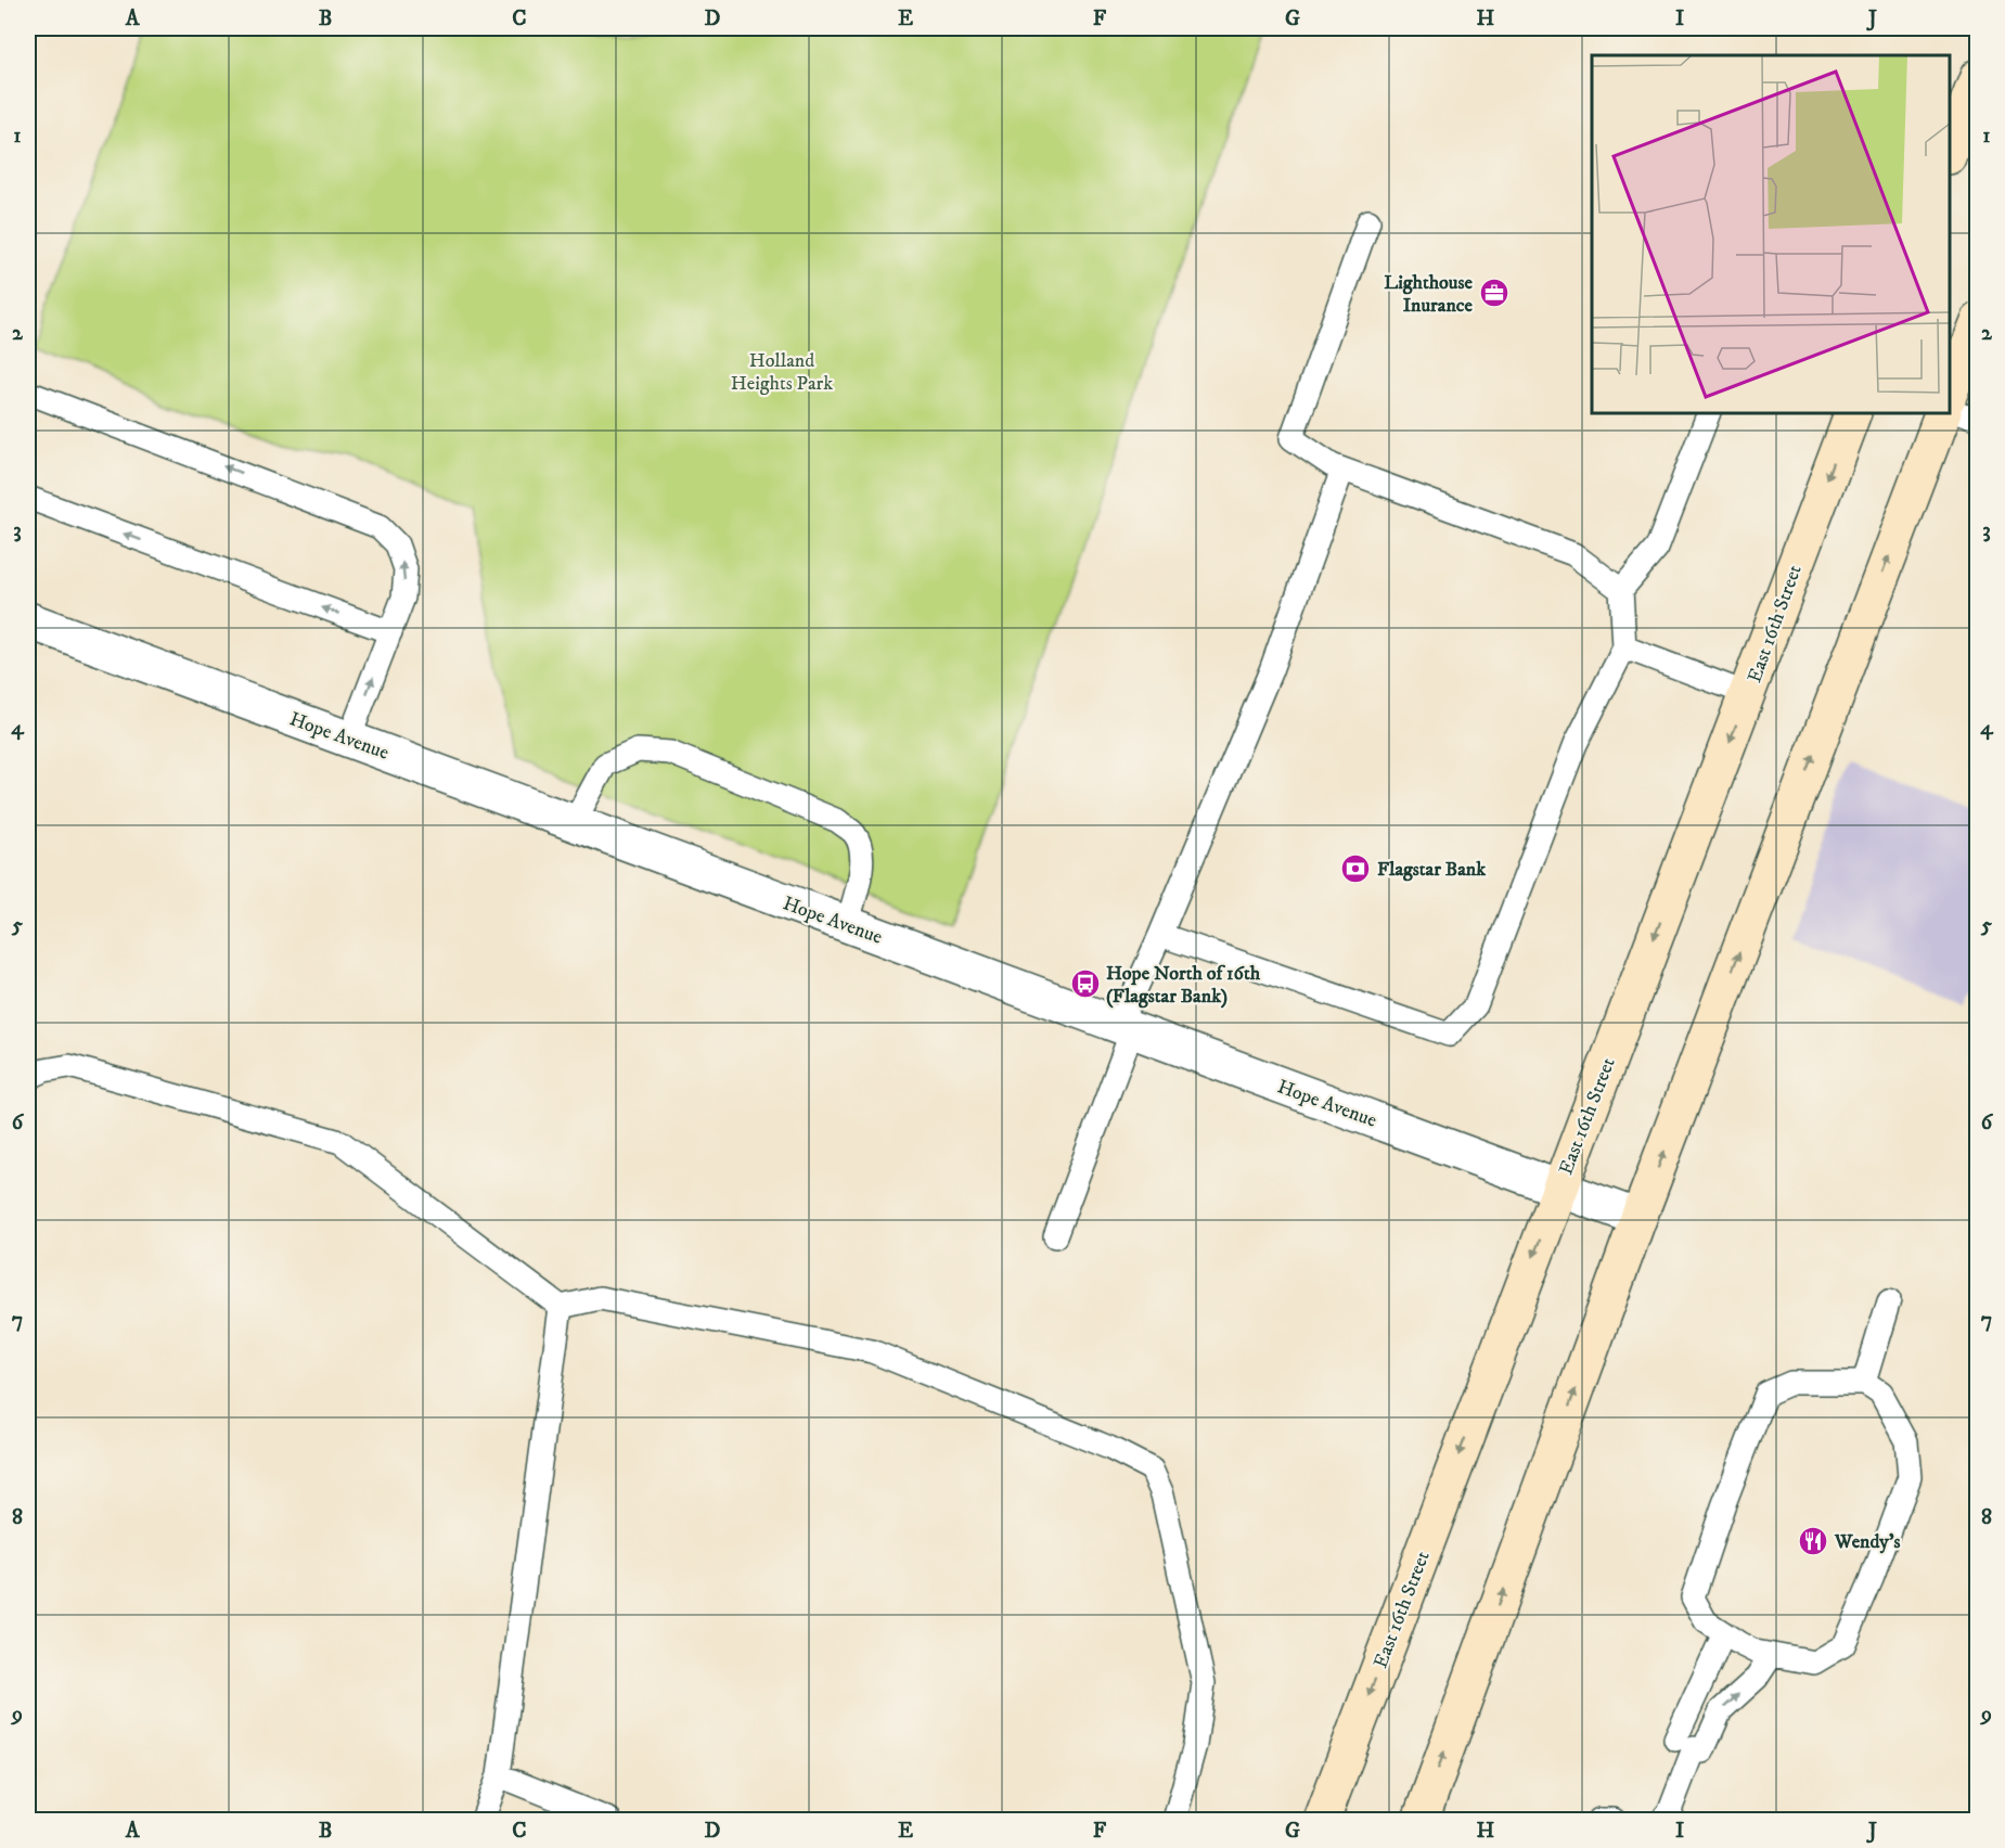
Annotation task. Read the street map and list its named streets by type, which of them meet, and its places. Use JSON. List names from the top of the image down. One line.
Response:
{"streets":{"main road":["East 16th Street"],"street":["Hope Avenue"]},"crossings":[["East 16th Street","Hope Avenue"]],"parks":["Holland Heights Park"],"places":{"office":["Lighthouse Inurance"],"bank":["Flagstar Bank"],"bus stop":["Hope North of 16th (Flagstar Bank)"],"restaurant":["Wendy's"]},"grid":{"columns":["A","B","C","D","E","F","G","H","I","J"],"rows":["1","2","3","4","5","6","7","8","9"]}}
